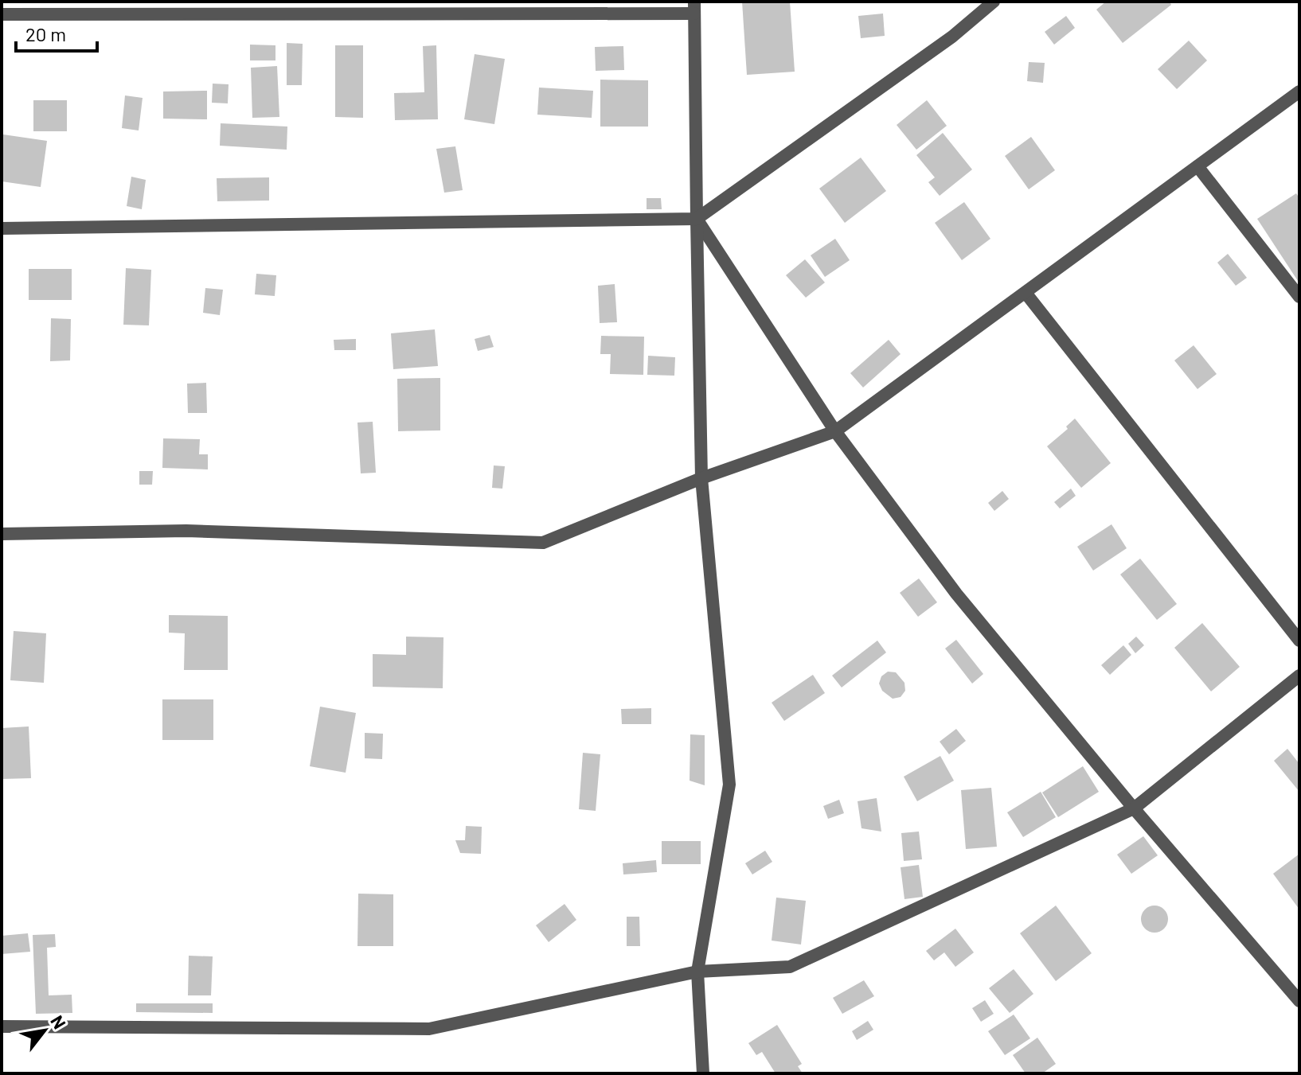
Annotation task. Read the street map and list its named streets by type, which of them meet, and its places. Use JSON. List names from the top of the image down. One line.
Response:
{"scale_bar":"20 m","north":"top right"}
